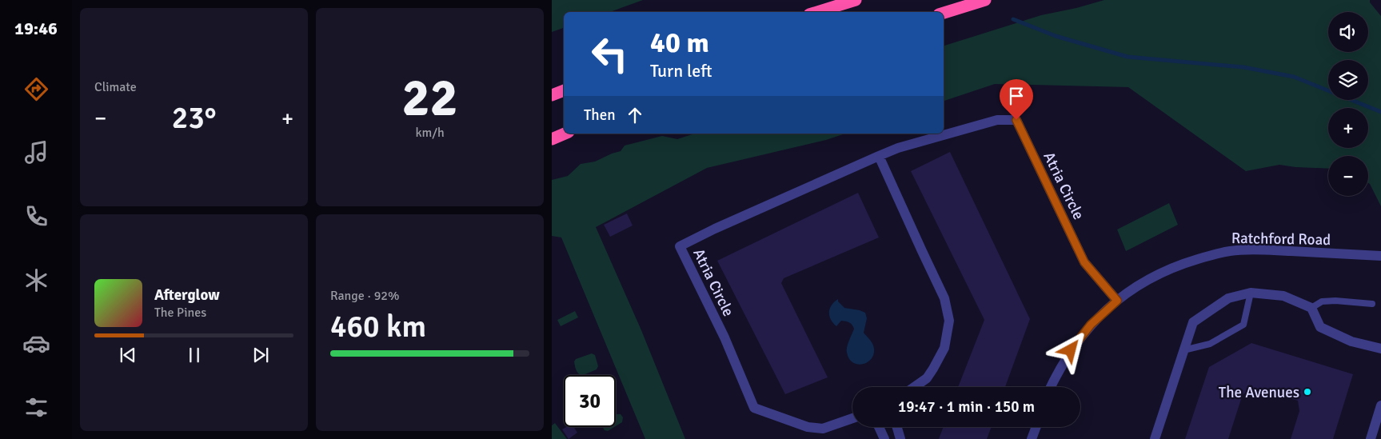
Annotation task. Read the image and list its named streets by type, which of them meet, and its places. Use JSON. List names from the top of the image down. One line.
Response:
{"streets":{"street":["Atria Circle","Ratchford Road"]},"crossings":[["Atria Circle","Ratchford Road"]],"places":["The Avenues"],"page":{"tabs":"19:46","tile":["Climate",["22","km/h"],["Range · 92%","460 km"]],"map_buttons":["+","−"],"turn":["40 m","Turn left"],"then":"Then","heat":["−","23°","+"],"song":["Afterglow","The Pines"],"limit":"30","trip":"19:47 · 1 min · 150 m"}}
